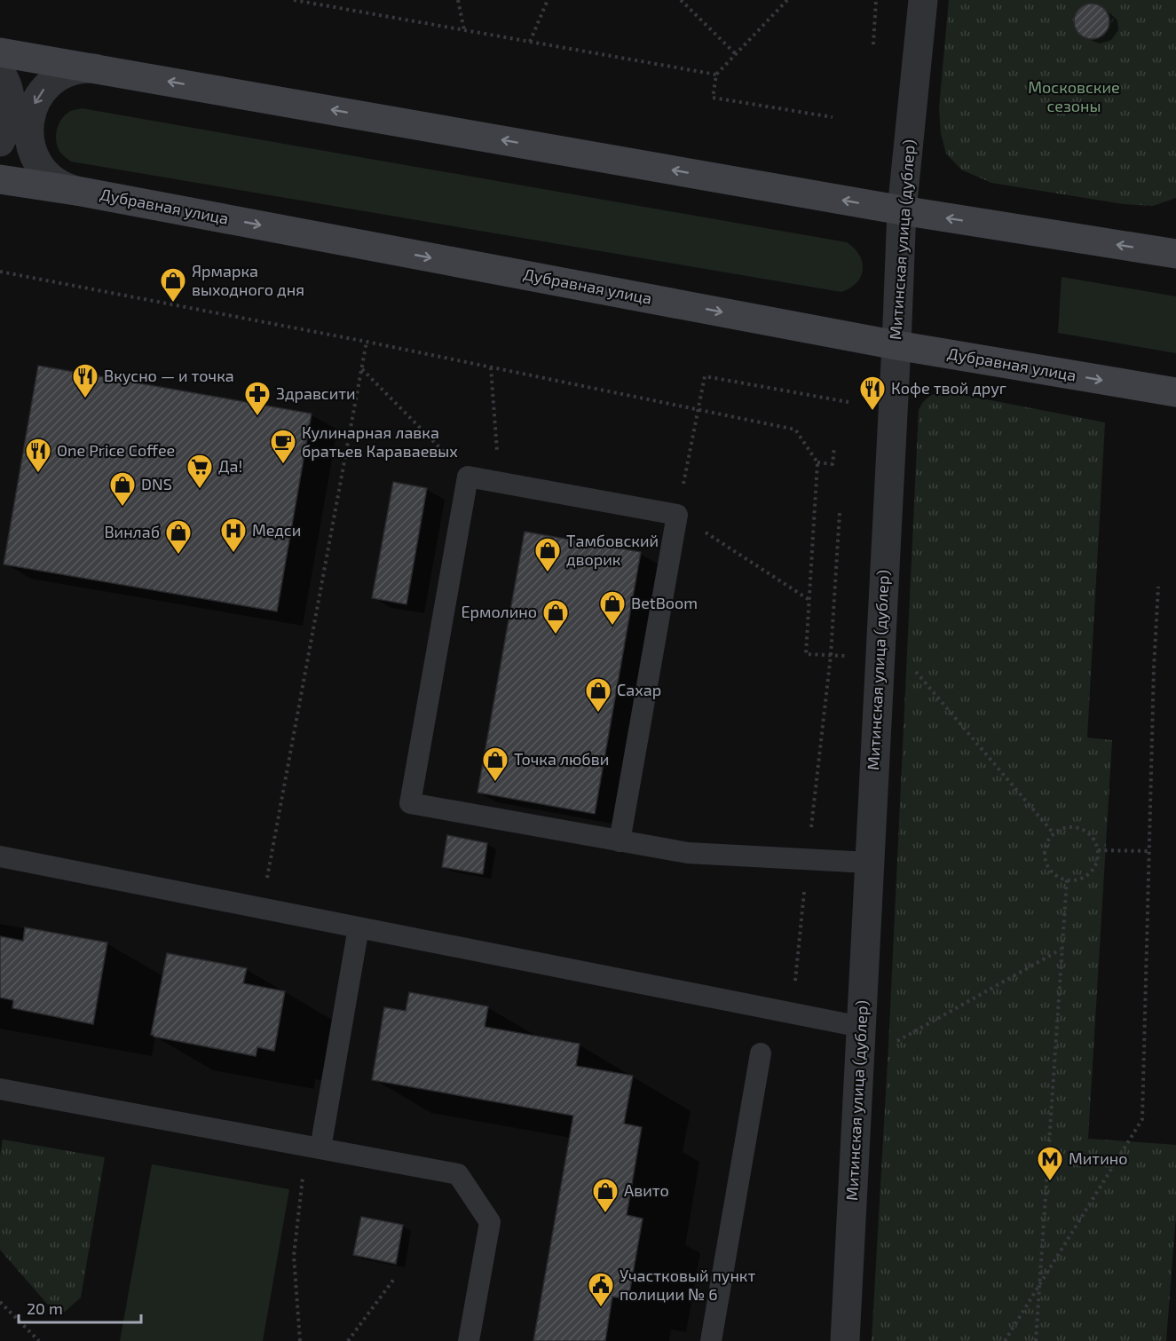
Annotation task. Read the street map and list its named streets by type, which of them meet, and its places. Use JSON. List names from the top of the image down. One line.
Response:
{"streets":{"main road":["Дубравная улица"],"street":["Митинская улица (дублер)"]},"crossings":[["Дубравная улица","Митинская улица (дублер)"]],"parks":["Московские сезоны"],"places":{"shop":["Ярмарка выходного дня","DNS","Винлаб","Тамбовский дворик","BetBoom","Ермолино","Сахар","Точка любви","Авито"],"restaurant":["Вкусно — и точка","Кофе твой друг","One Price Coffee"],"pharmacy":["Здравсити"],"cafe":["Кулинарная лавка братьев Караваевых"],"supermarket":["Да!"],"hospital":["Медси"],"metro station":["Митино"],"public building":["Участковый пункт полиции № 6"]},"scale_bar":"20 m"}
